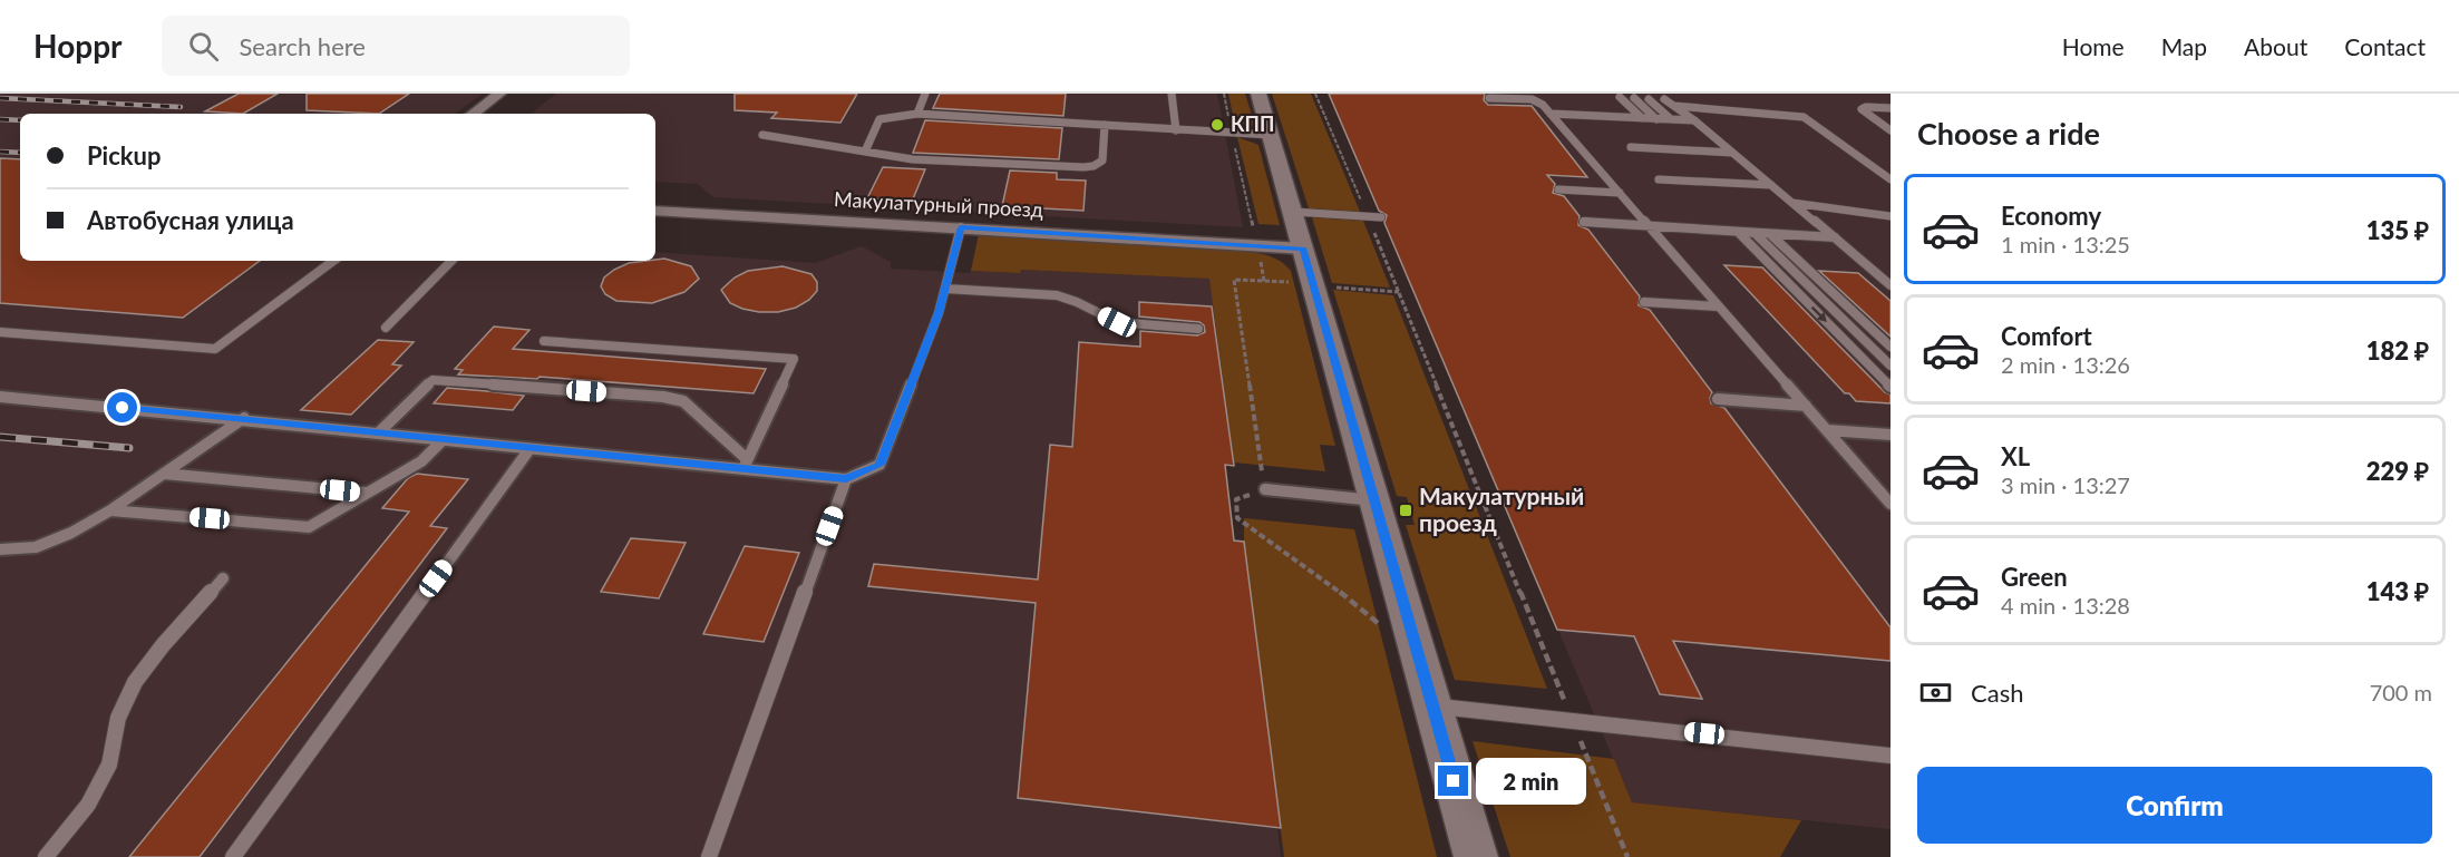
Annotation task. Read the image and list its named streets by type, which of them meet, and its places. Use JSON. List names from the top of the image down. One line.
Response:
{"streets":{"street":["Макулатурный проезд"]},"places":{"other":["КПП"],"transit":["Макулатурный проезд"]},"page":{"header":"Hoppr","search":"Search here","nav":["Home","Map","About","Contact"],"heading":"Choose a ride","banner":["Pickup","Автобусная улица"],"list":[{"name":"Economy","note":"1 min · 13:25","value":"135 ₽"},{"name":"Comfort","note":"2 min · 13:26","value":"182 ₽"},{"name":"XL","note":"3 min · 13:27","value":"229 ₽"},{"name":"Green","note":"4 min · 13:28","value":"143 ₽"}],"pay":["Cash","700 m"],"buttons":"Confirm","bubble":"2 min"}}
